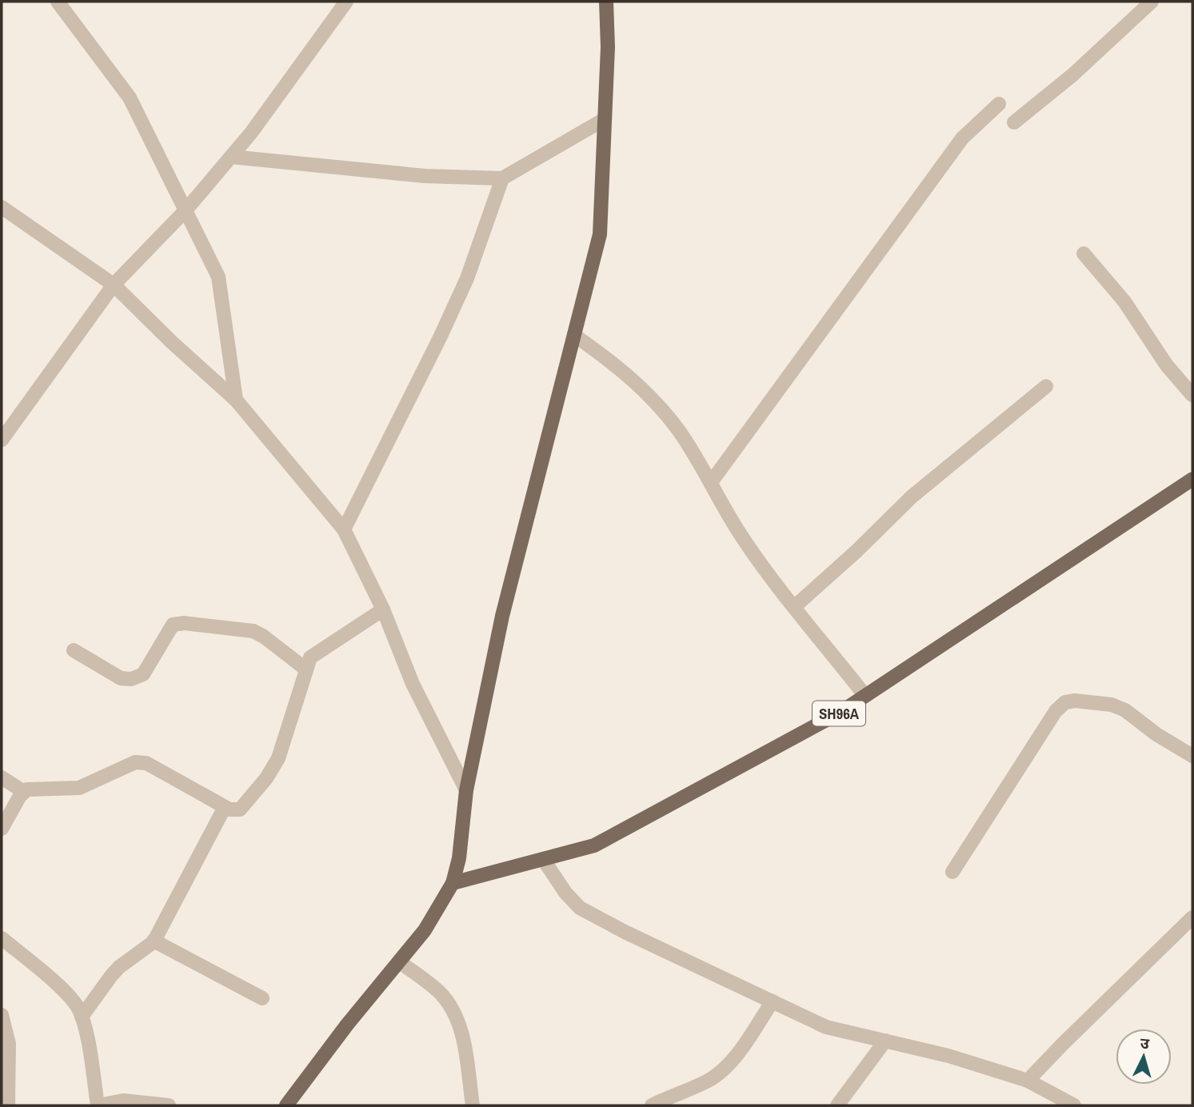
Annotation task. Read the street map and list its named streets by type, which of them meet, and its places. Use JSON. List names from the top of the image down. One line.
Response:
{"streets":{"main road":["SH96A"]},"north":"top"}
